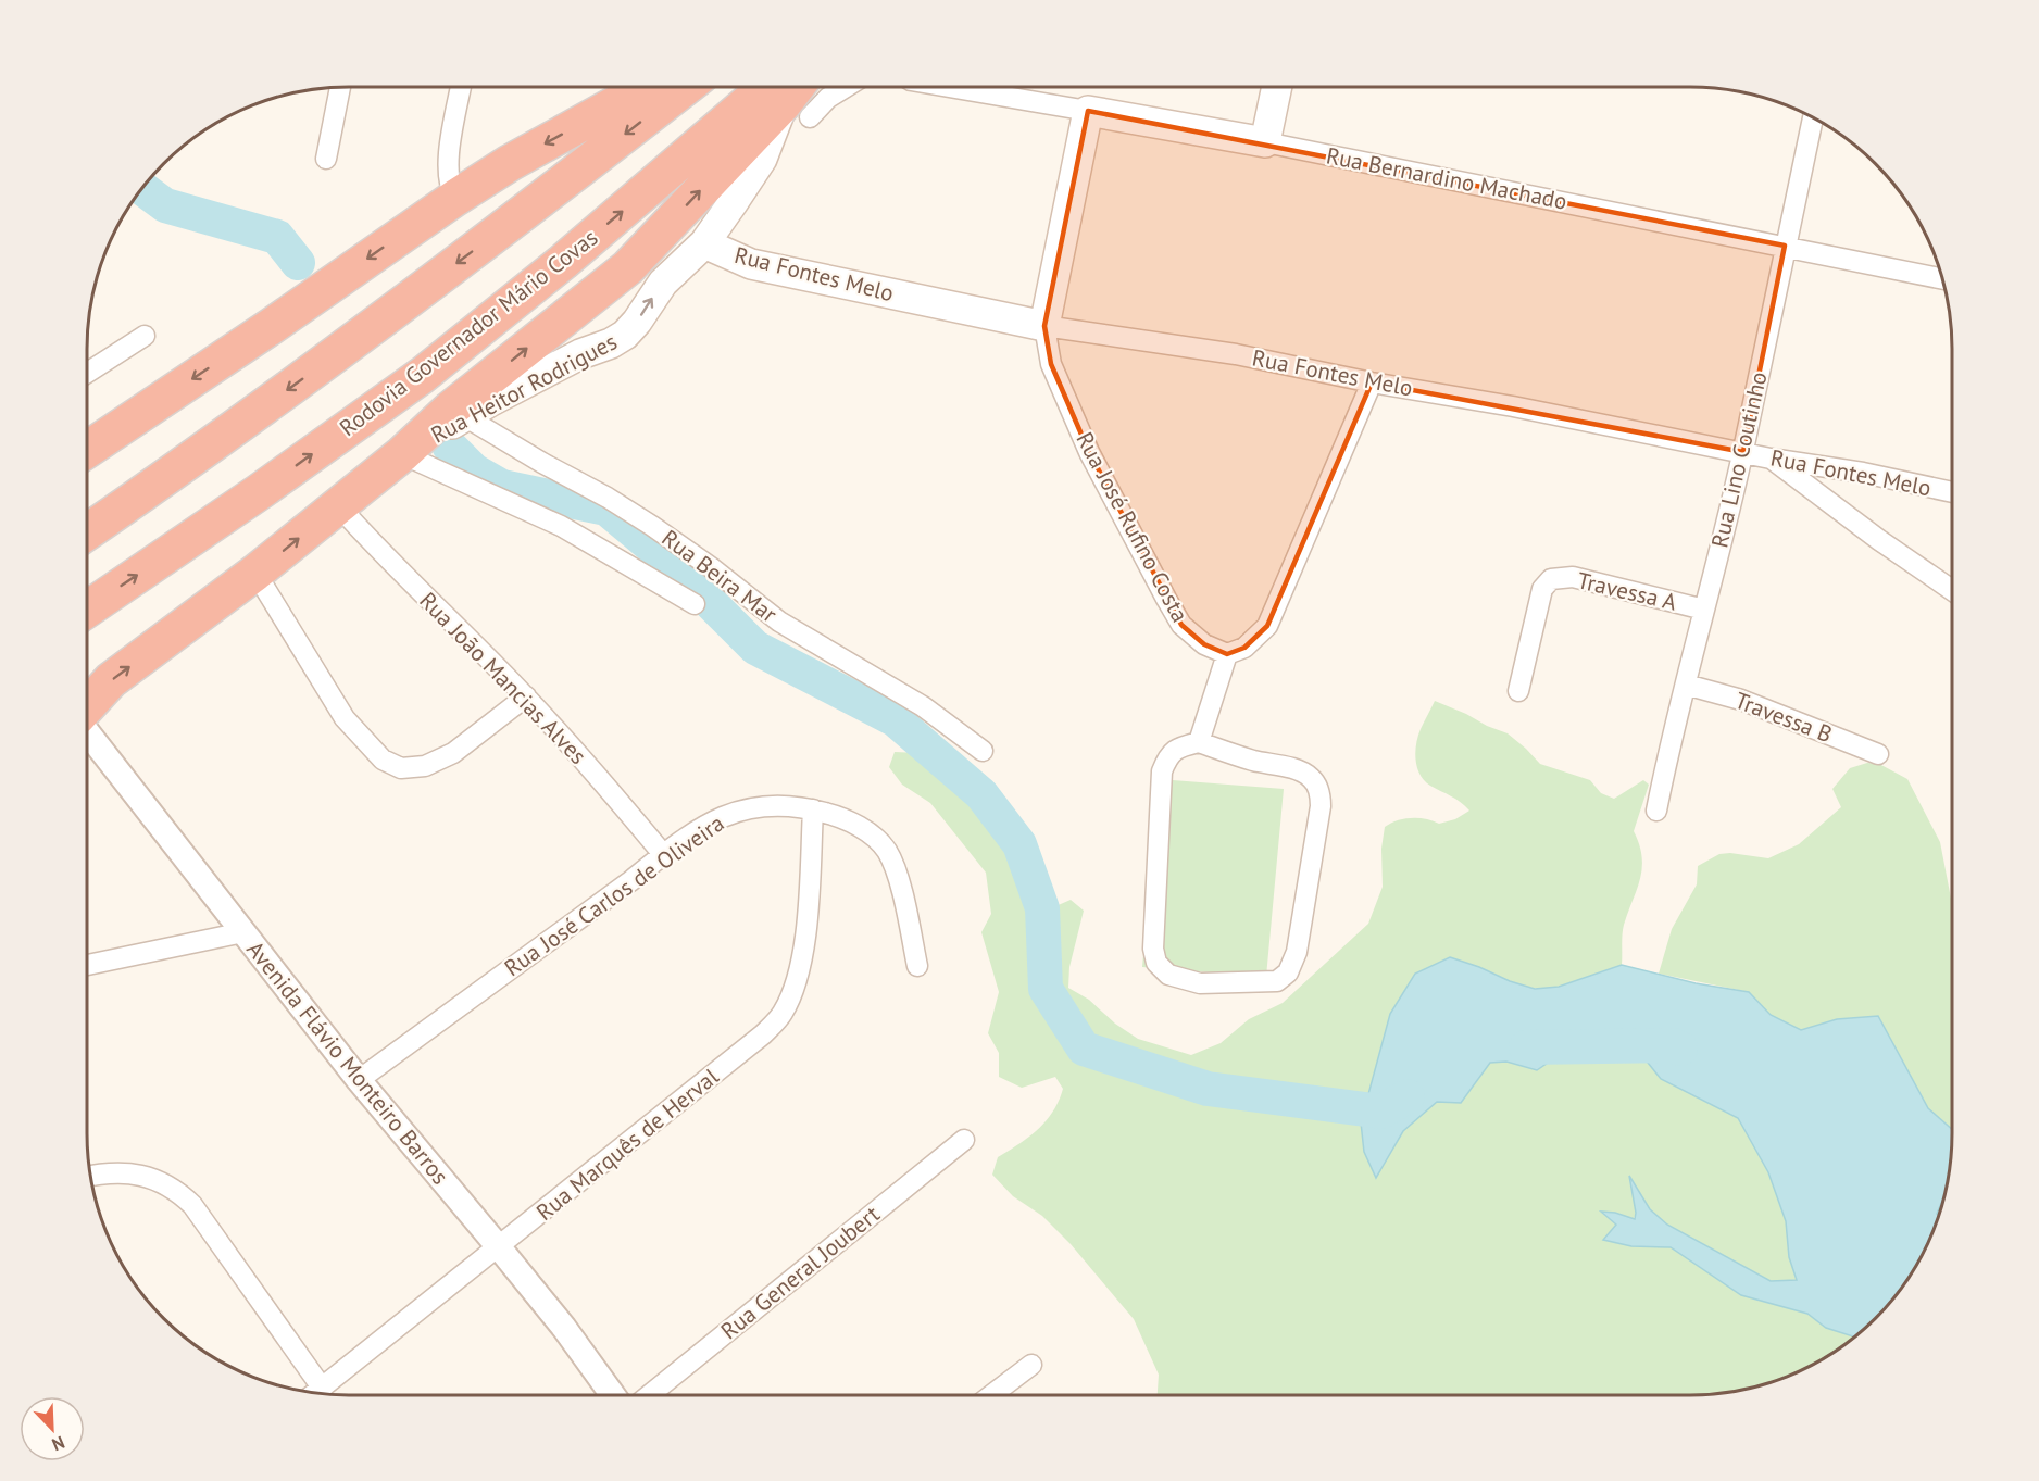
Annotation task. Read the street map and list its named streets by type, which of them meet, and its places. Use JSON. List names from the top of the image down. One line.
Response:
{"streets":{"highway":["Rodovia Governador Mário Covas"],"main road":["Rua Bernardino Machado","Rua Fontes Melo","Rua Heitor Rodrigues","Rua José Rufino Costa"],"street":["Rua Lino Coutinho","Rua Beira Mar","Travessa A","Rua João Mancias Alves","Travessa B","Rua José Carlos de Oliveira","Avenida Flávio Monteiro Barros","Rua Marquês de Herval","Rua General Joubert"]},"crossings":[["Rua Bernardino Machado","Rua Lino Coutinho"],["Rua Bernardino Machado","Rua José Rufino Costa"],["Rua Fontes Melo","Rua Heitor Rodrigues"],["Rua Fontes Melo","Rua Lino Coutinho"],["Rua Fontes Melo","Rua José Rufino Costa"],["Rodovia Governador Mário Covas","Rua Heitor Rodrigues"],["Rua Heitor Rodrigues","Rua Beira Mar"],["Rua Lino Coutinho","Travessa A"],["Rua Lino Coutinho","Travessa B"],["Rua João Mancias Alves","Rua José Carlos de Oliveira"],["Rua José Carlos de Oliveira","Avenida Flávio Monteiro Barros"],["Rua José Carlos de Oliveira","Rua Marquês de Herval"],["Avenida Flávio Monteiro Barros","Rua Marquês de Herval"]],"one_way":["Rua Heitor Rodrigues"],"north":"bottom right"}
